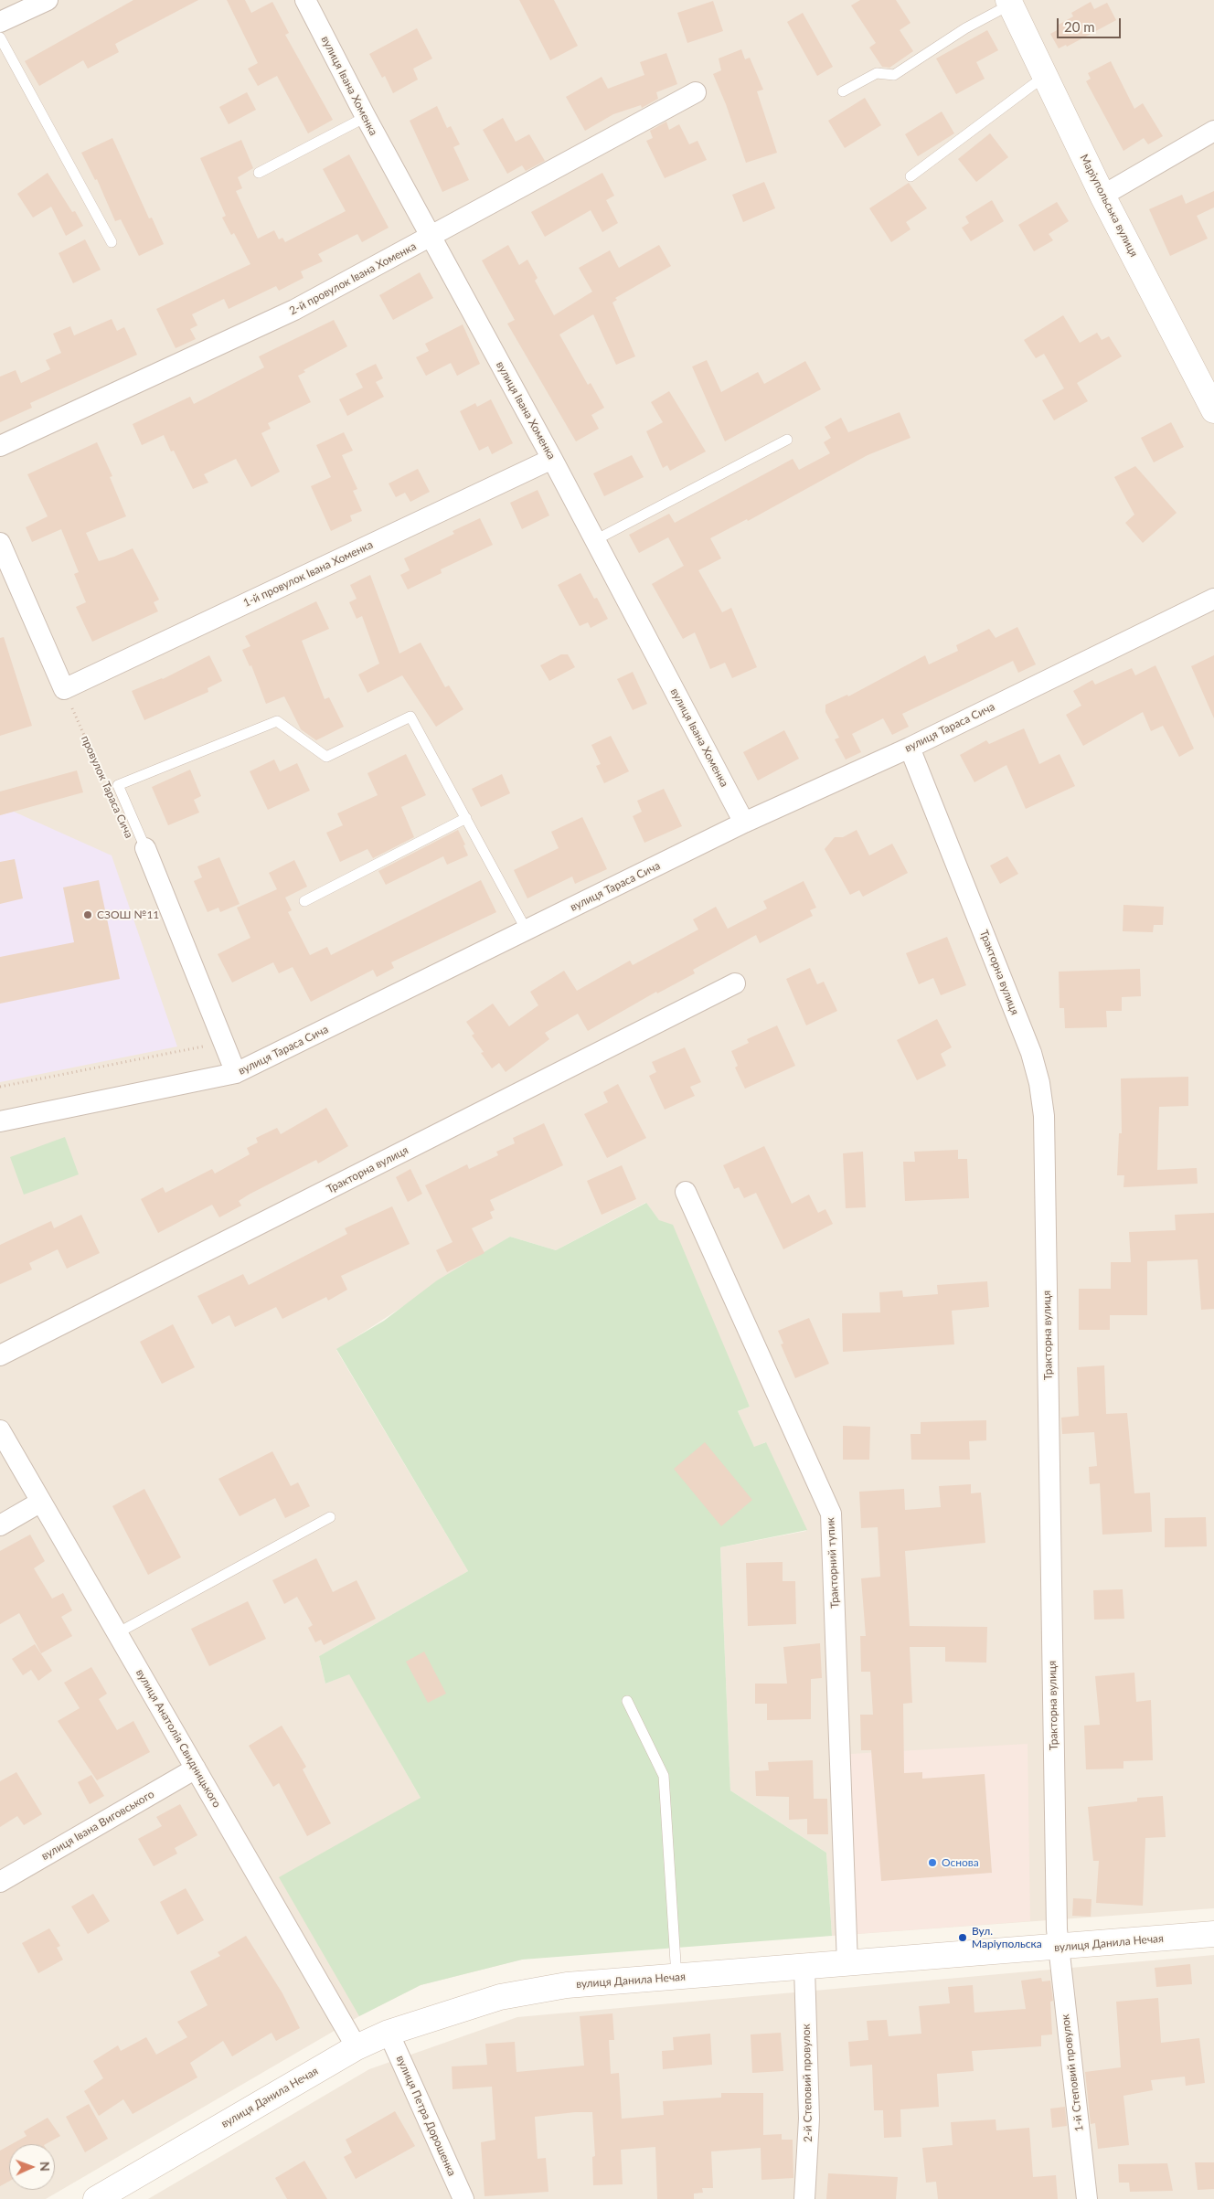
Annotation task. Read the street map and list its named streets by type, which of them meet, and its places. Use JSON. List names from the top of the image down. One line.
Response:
{"streets":{"main road":["Маріупольська вулиця","вулиця Данила Нечая"],"street":["вулиця Івана Хоменка","2-й провулок Івана Хоменка","1-й провулок Івана Хоменка","вулиця Тараса Сича","провулок Тараса Сича","Тракторна вулиця","Тракторний тупик","вулиця Анатолія Свидницького","вулиця Івана Виговського","1-й Степовий провулок","2-й Степовий провулок","вулиця Петра Дорошенка"]},"crossings":[["вулиця Івана Хоменка","2-й провулок Івана Хоменка"],["вулиця Івана Хоменка","1-й провулок Івана Хоменка"],["вулиця Івана Хоменка","вулиця Тараса Сича"],["1-й провулок Івана Хоменка","провулок Тараса Сича"],["вулиця Тараса Сича","провулок Тараса Сича"],["вулиця Тараса Сича","Тракторна вулиця"],["Тракторна вулиця","вулиця Данила Нечая"],["Тракторна вулиця","1-й Степовий провулок"],["Тракторний тупик","вулиця Данила Нечая"],["вулиця Анатолія Свидницького","вулиця Івана Виговського"],["вулиця Анатолія Свидницького","вулиця Данила Нечая"],["вулиця Данила Нечая","1-й Степовий провулок"],["вулиця Данила Нечая","2-й Степовий провулок"],["вулиця Данила Нечая","вулиця Петра Дорошенка"]],"places":["СЗОШ №11","Основа","Вул. Маріупольска"],"scale_bar":"20 m","north":"right"}
